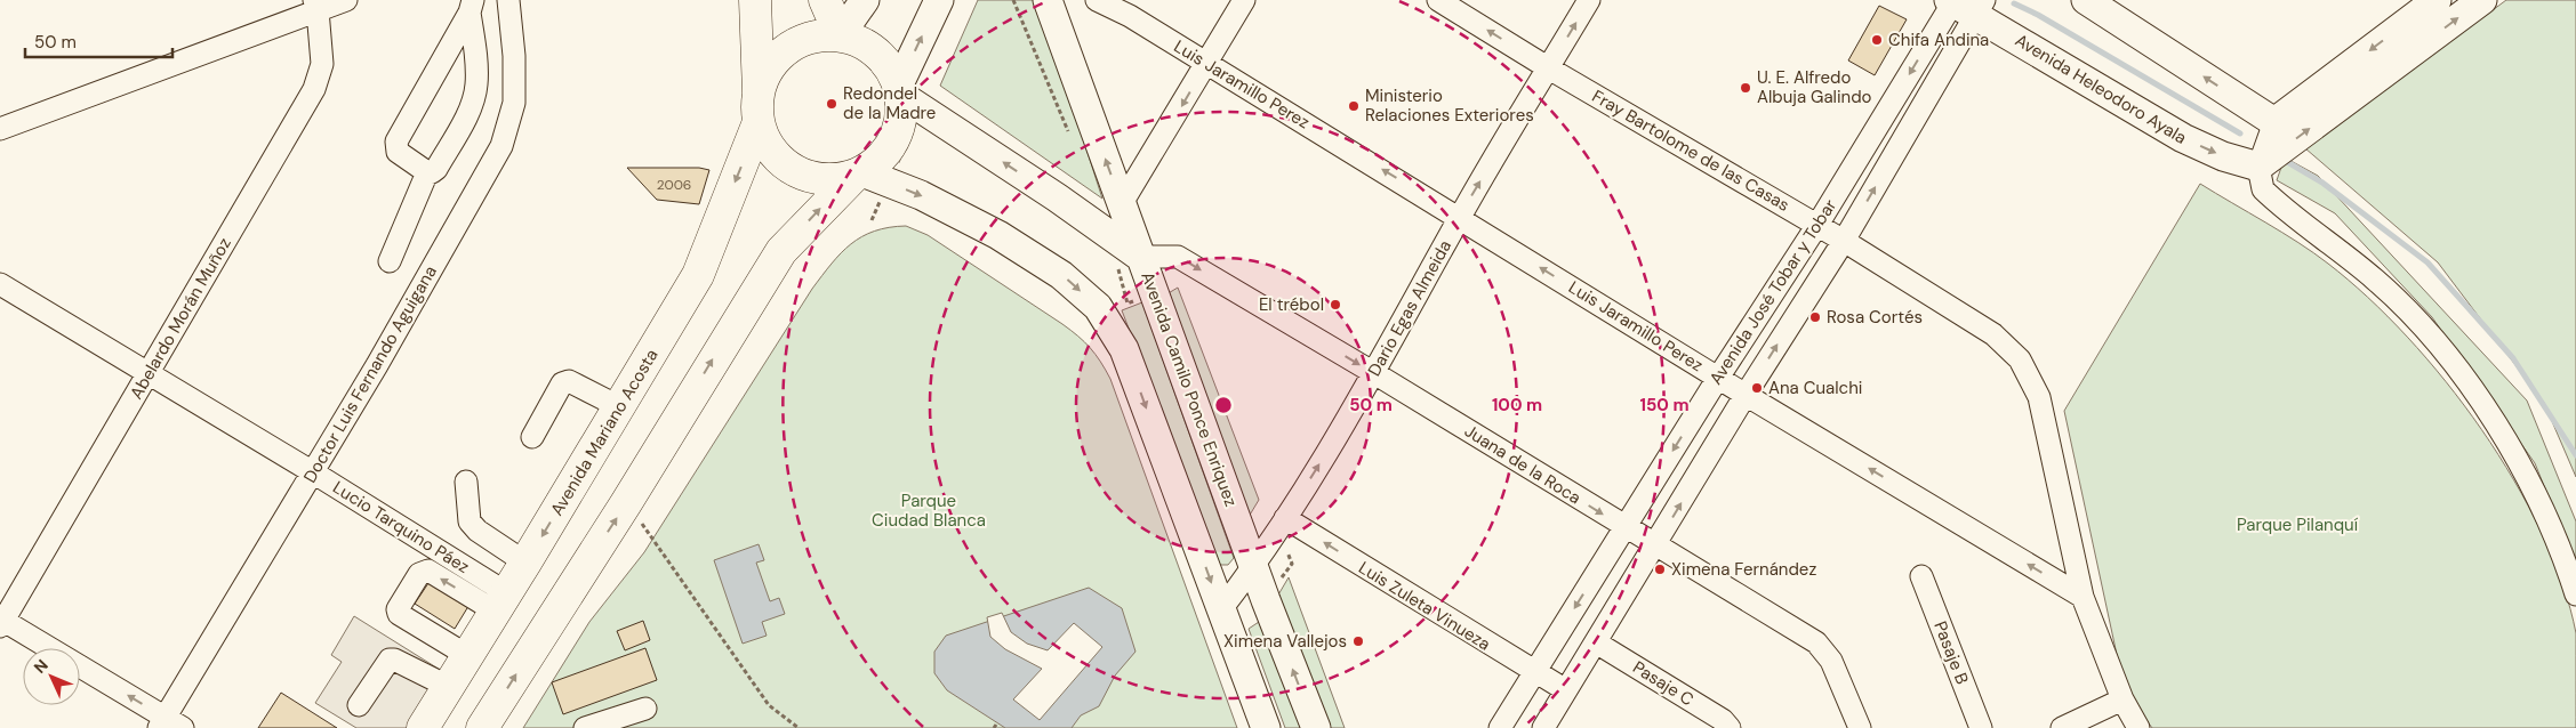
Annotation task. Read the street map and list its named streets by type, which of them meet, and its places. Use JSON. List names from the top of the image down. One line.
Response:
{"streets":{"highway":["Avenida Mariano Acosta"],"main road":["Avenida Heleodoro Ayala","Avenida Camilo Ponce Enriquez"],"street":["Luis Jaramillo Perez","Fray Bartolome de las Casas","Avenida José Tobar y Tobar","Dario Egas Almeida","Abelardo Morán Muñoz","Doctor Luis Fernando Aguigana","Juana de la Roca","Lucio Tarquino Páez","Luis Zuleta Vinueza","Pasaje B","Pasaje C"]},"crossings":[["Luis Jaramillo Perez","Fray Bartolome de las Casas"],["Luis Jaramillo Perez","Avenida José Tobar y Tobar"],["Luis Jaramillo Perez","Dario Egas Almeida"],["Avenida Heleodoro Ayala","Avenida José Tobar y Tobar"],["Fray Bartolome de las Casas","Avenida José Tobar y Tobar"],["Fray Bartolome de las Casas","Dario Egas Almeida"],["Avenida José Tobar y Tobar","Juana de la Roca"],["Avenida José Tobar y Tobar","Luis Zuleta Vinueza"],["Avenida José Tobar y Tobar","Pasaje C"],["Dario Egas Almeida","Avenida Camilo Ponce Enriquez"],["Dario Egas Almeida","Juana de la Roca"],["Dario Egas Almeida","Luis Zuleta Vinueza"],["Abelardo Morán Muñoz","Lucio Tarquino Páez"],["Doctor Luis Fernando Aguigana","Lucio Tarquino Páez"],["Avenida Camilo Ponce Enriquez","Avenida Mariano Acosta"],["Avenida Camilo Ponce Enriquez","Juana de la Roca"],["Avenida Mariano Acosta","Lucio Tarquino Páez"]],"one_way":["Luis Jaramillo Perez","Dario Egas Almeida","Juana de la Roca","Luis Zuleta Vinueza"],"parks":["Parque Ciudad Blanca","Parque Pilanquí"],"places":["Chifa Andina","U. E. Alfredo Albuja Galindo","Redondel de la Madre","Ministerio Relaciones Exteriores","El trébol","Rosa Cortés","Ana Cualchi","Ximena Fernández","Ximena Vallejos"],"house_numbers":["2006"],"scale_bar":"50 m","north":"top left","rings":["50 m","100 m","150 m"]}
